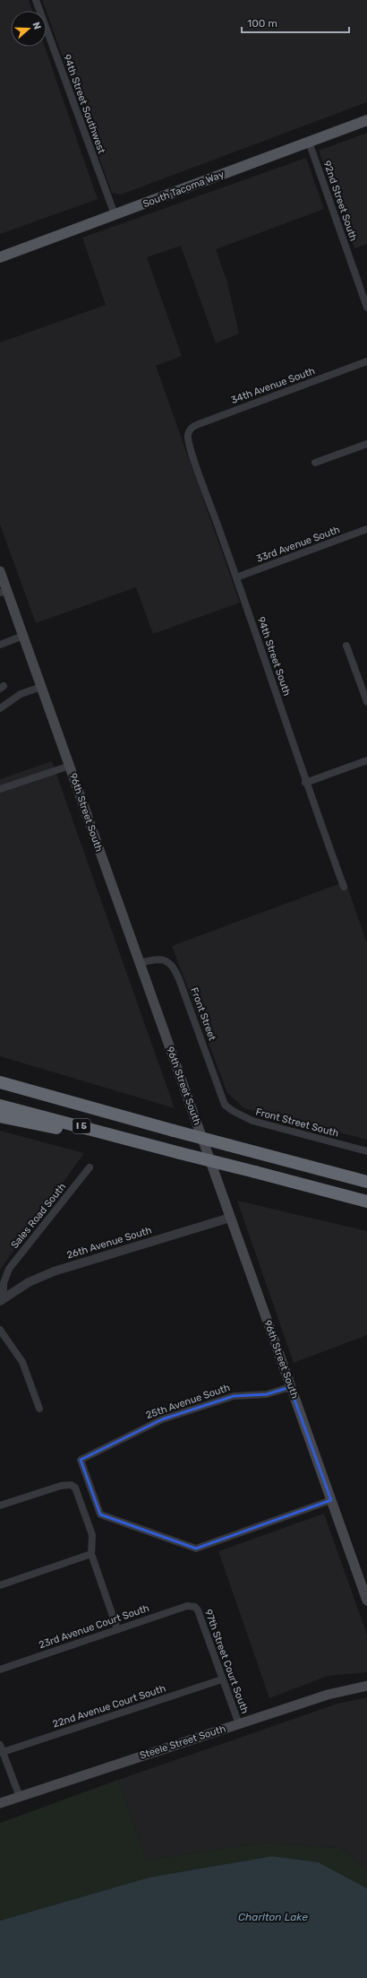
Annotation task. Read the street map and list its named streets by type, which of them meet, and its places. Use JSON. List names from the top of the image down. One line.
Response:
{"streets":{"highway":["I 5"],"main road":["South Tacoma Way","96th Street South","Steele Street South"],"street":["94th Street Southwest","92nd Street South","34th Avenue South","33rd Avenue South","94th Street South","Front Street","Front Street South","Sales Road South","26th Avenue South","25th Avenue South","23rd Avenue Court South","97th Street Court South","22nd Avenue Court South"]},"crossings":[["94th Street Southwest","South Tacoma Way"],["South Tacoma Way","92nd Street South"],["34th Avenue South","94th Street South"],["33rd Avenue South","94th Street South"],["96th Street South","Front Street"],["96th Street South","26th Avenue South"],["96th Street South","25th Avenue South"],["Front Street","Front Street South"],["Sales Road South","26th Avenue South"],["23rd Avenue Court South","97th Street Court South"],["97th Street Court South","22nd Avenue Court South"],["97th Street Court South","Steele Street South"]],"water":["Charlton Lake"],"scale_bar":"100 m","north":"right"}
